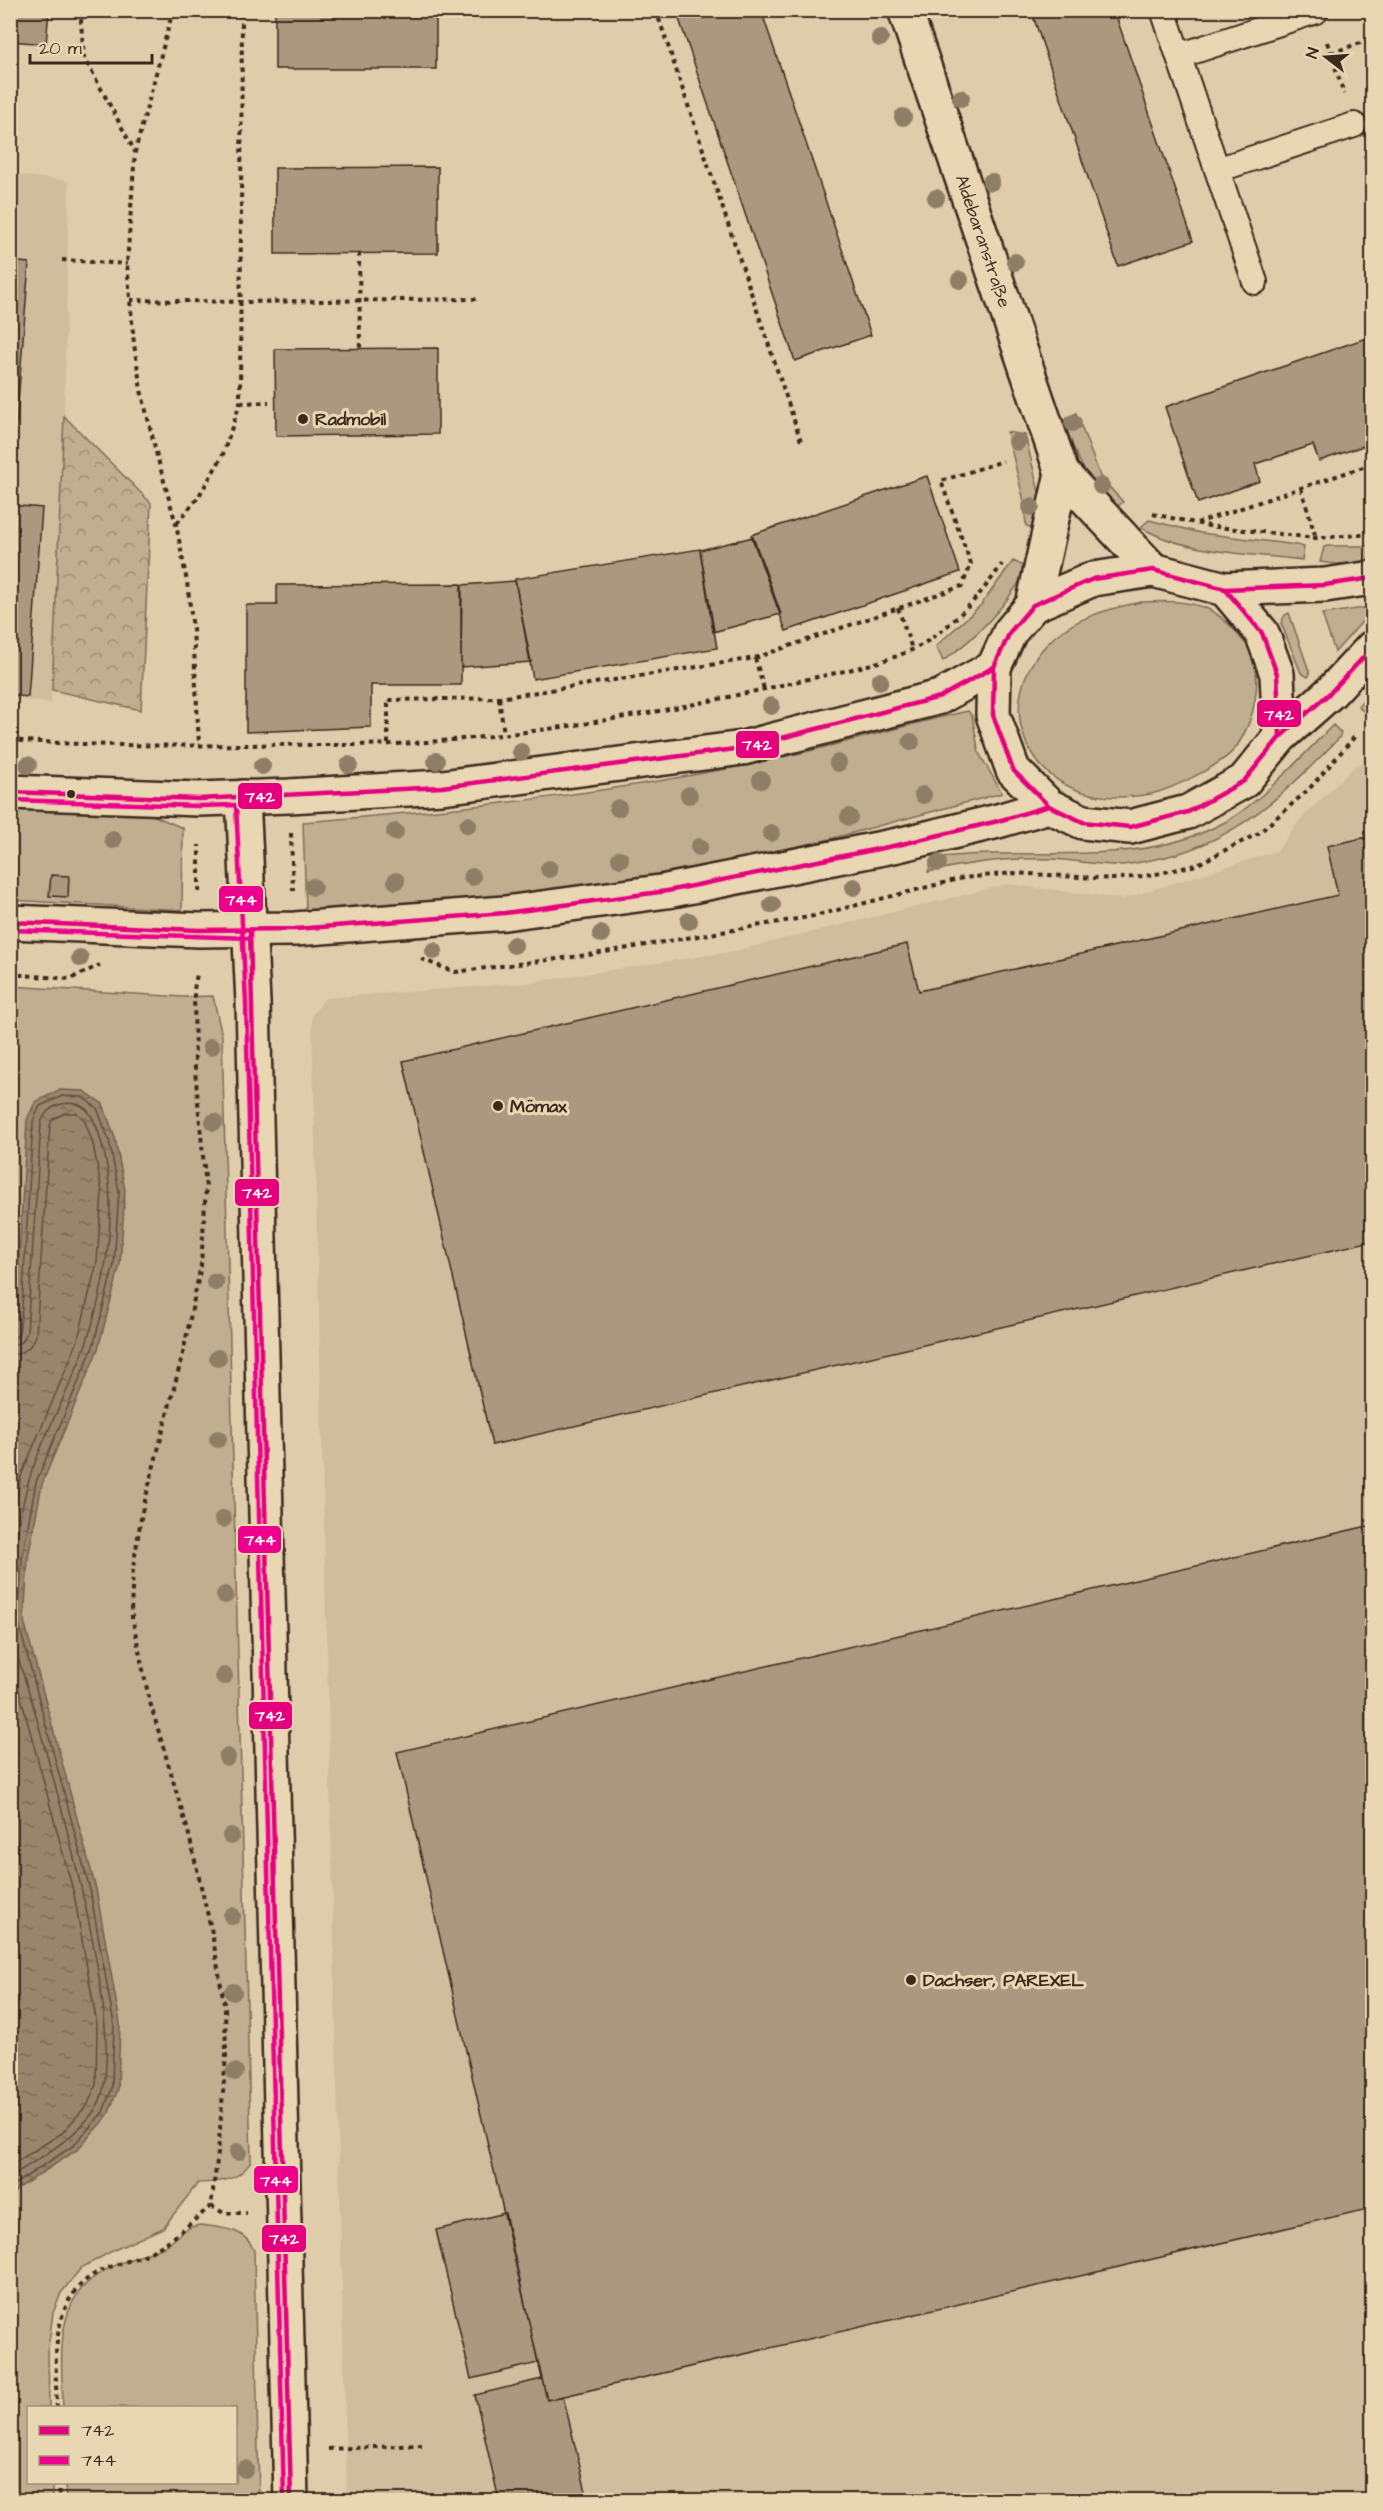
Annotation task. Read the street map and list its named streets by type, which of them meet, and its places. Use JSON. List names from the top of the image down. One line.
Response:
{"streets":{"street":["Aldebaranstraße"]},"places":["Radmobil","Mömax","Dachser, PAREXEL"],"lines":["transit line 742","transit line 744"],"legend":["742","744"],"scale_bar":"20 m","north":"left"}
